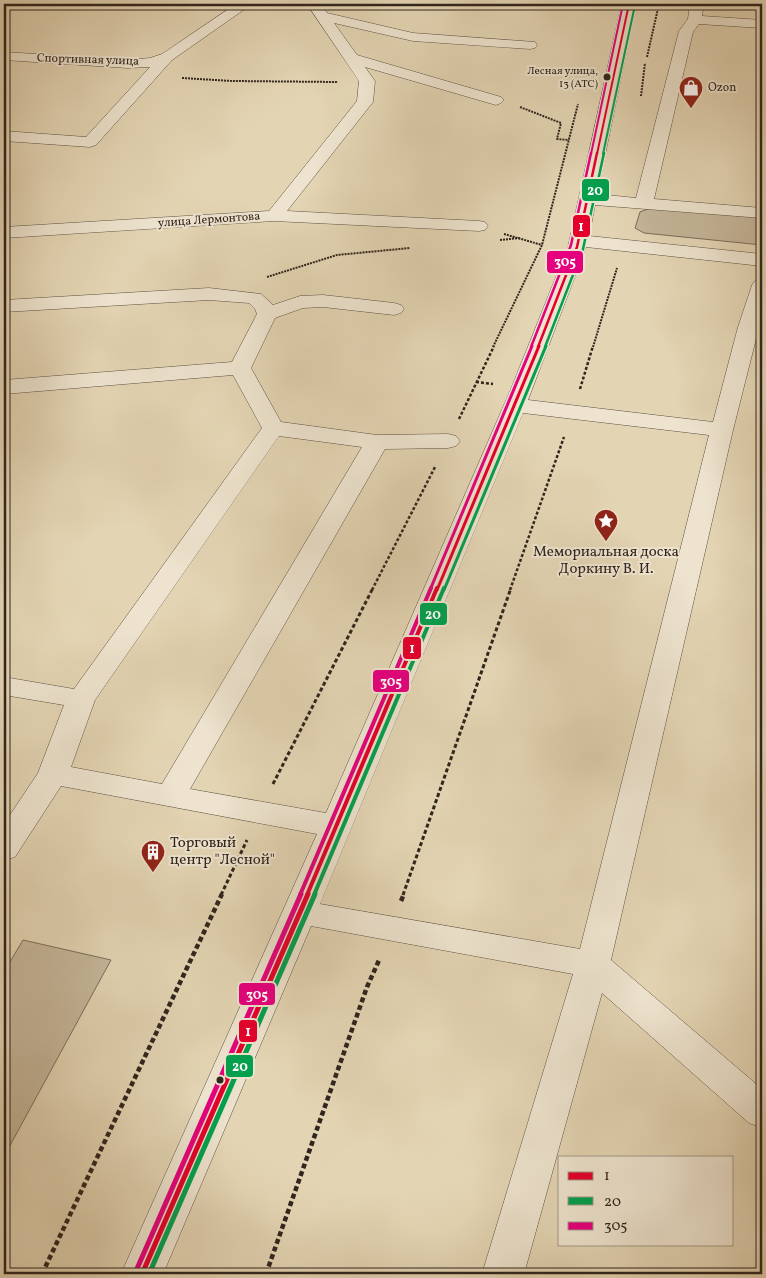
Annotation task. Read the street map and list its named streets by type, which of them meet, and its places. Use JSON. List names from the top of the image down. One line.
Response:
{"streets":{"street":["Спортивная улица","улица Лермонтова"]},"places":{"other":["Лесная улица, 13 (АТС)"],"shop":["Ozon"],"place":["Мемориальная доска Доркину В. И."],"building":["Торговый центр \"Лесной\""]},"lines":["transit line 1","transit line 305","transit line 20"],"legend":["1","20","305"]}
